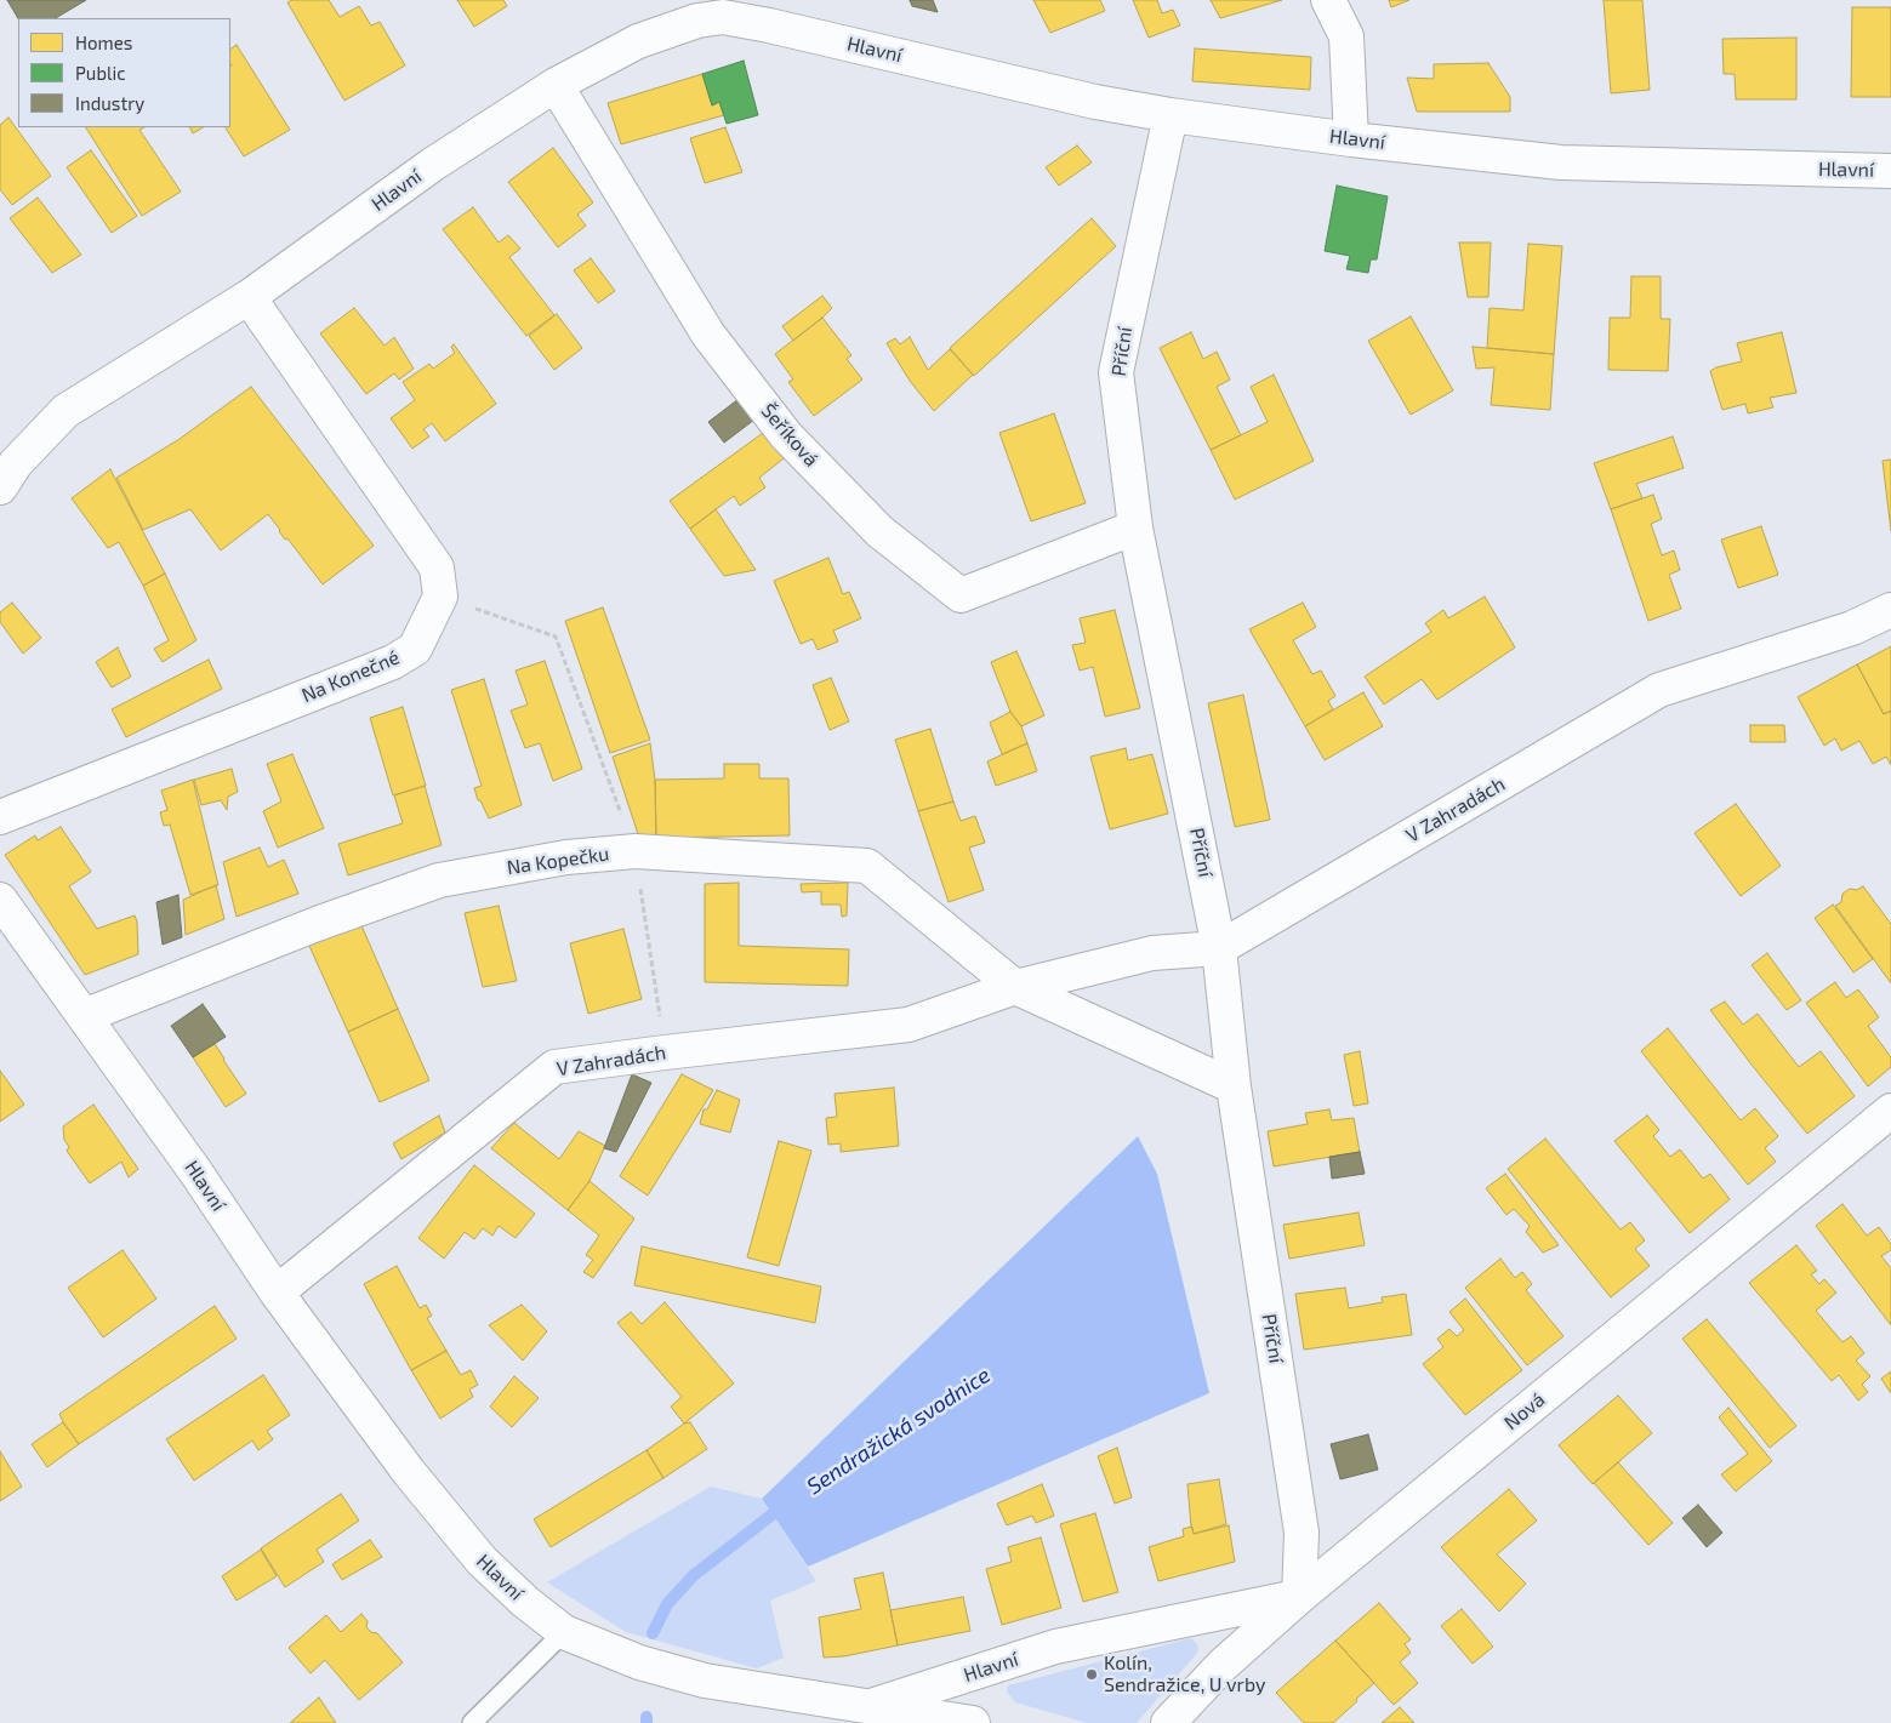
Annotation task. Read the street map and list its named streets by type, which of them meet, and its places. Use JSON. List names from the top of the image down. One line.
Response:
{"streets":{"street":["Hlavní","Příční","Šeříková","Na Konečné","V Zahradách","Na Kopečku","Nová"]},"crossings":[["Hlavní","Příční"],["Hlavní","Šeříková"],["Hlavní","V Zahradách"],["Hlavní","Na Kopečku"],["Hlavní","Nová"],["Příční","Šeříková"],["Příční","V Zahradách"],["Příční","Nová"],["V Zahradách","Na Kopečku"]],"water":["Sendražická svodnice"],"places":["Kolín, Sendražice, U vrby"],"legend":["Homes","Public","Industry"]}
